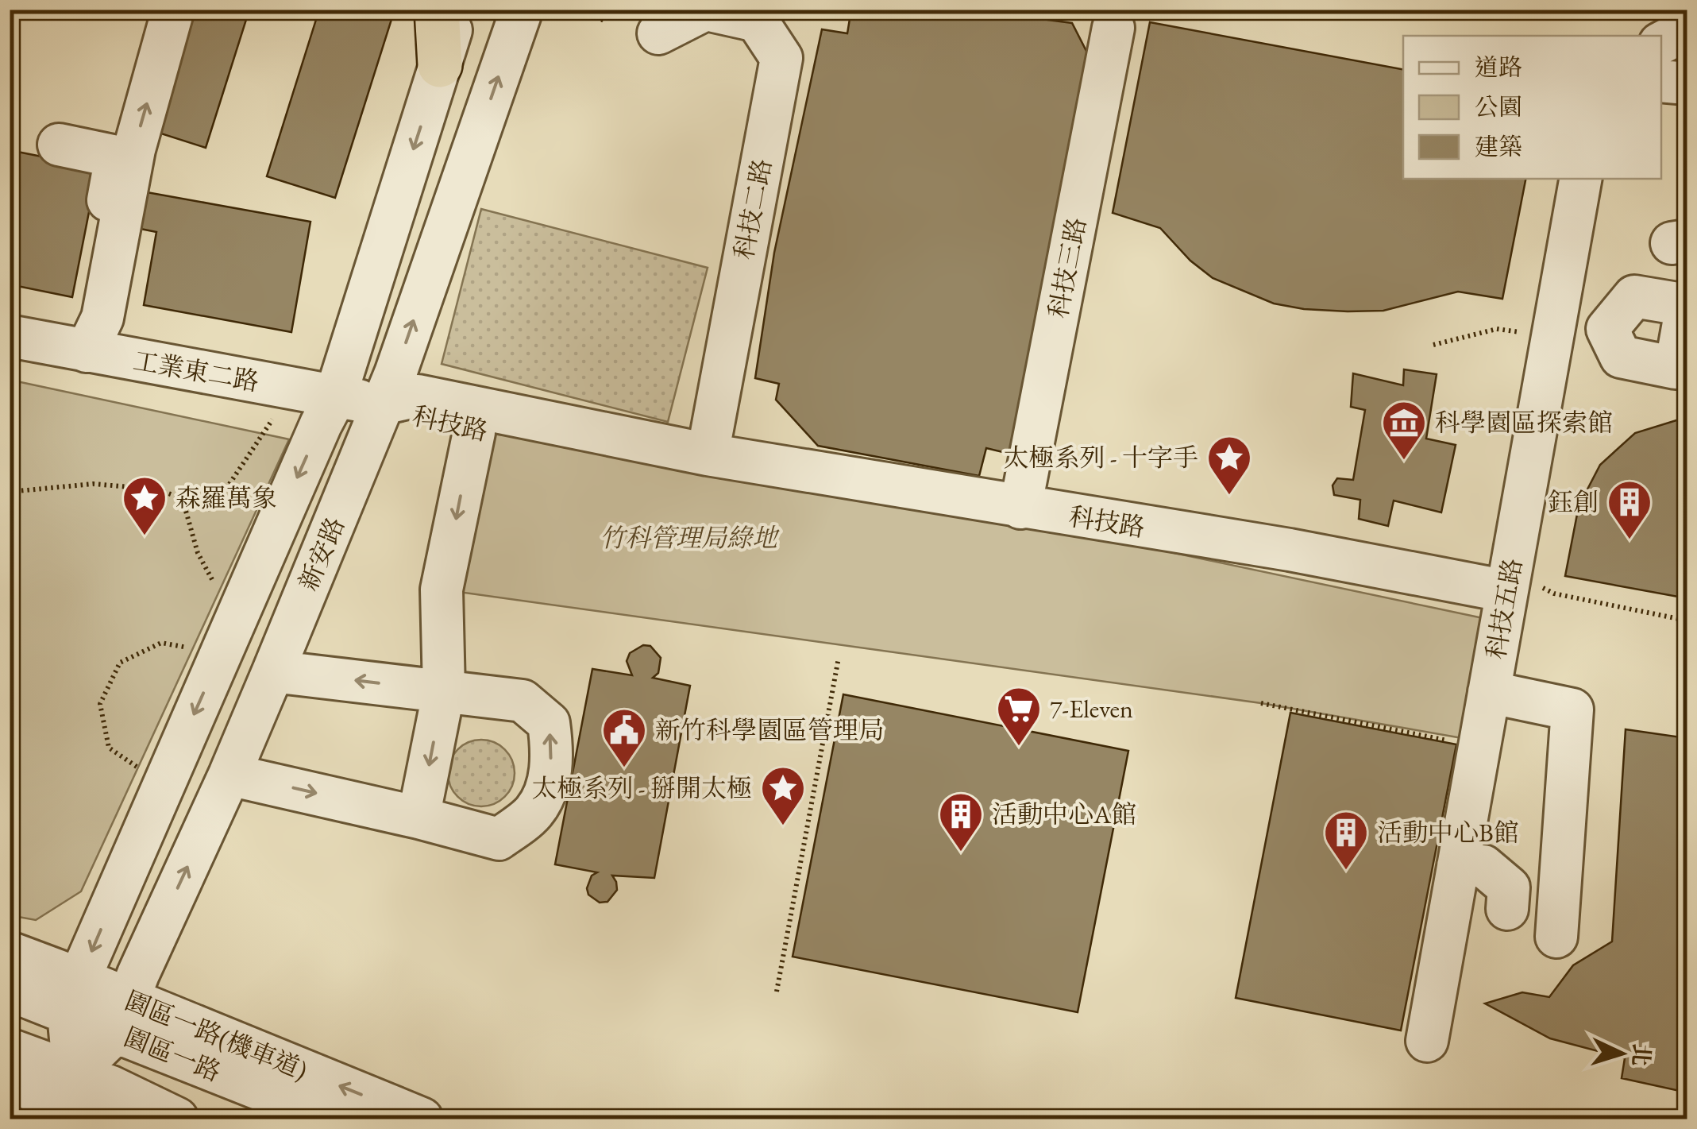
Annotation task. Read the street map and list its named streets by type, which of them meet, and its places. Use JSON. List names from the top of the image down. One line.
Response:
{"streets":{"street":["科技二路","科技三路","工業東二路","科技路","新安路","科技五路","園區一路(機車道)","園區一路"]},"crossings":[["科技二路","科技路"],["科技三路","科技路"],["工業東二路","科技路"],["工業東二路","新安路"],["科技路","新安路"],["科技路","科技五路"],["新安路","園區一路(機車道)"],["新安路","園區一路"],["園區一路(機車道)","園區一路"]],"parks":["竹科管理局綠地"],"places":{"museum":["科學園區探索館"],"place":["太極系列 - 十字手","森羅萬象","太極系列 - 掰開太極"],"building":["鈺創","活動中心A館","活動中心B館"],"supermarket":["7-Eleven"],"public building":["新竹科學園區管理局"]},"legend":["道路","公園","建築"],"north":"right"}
